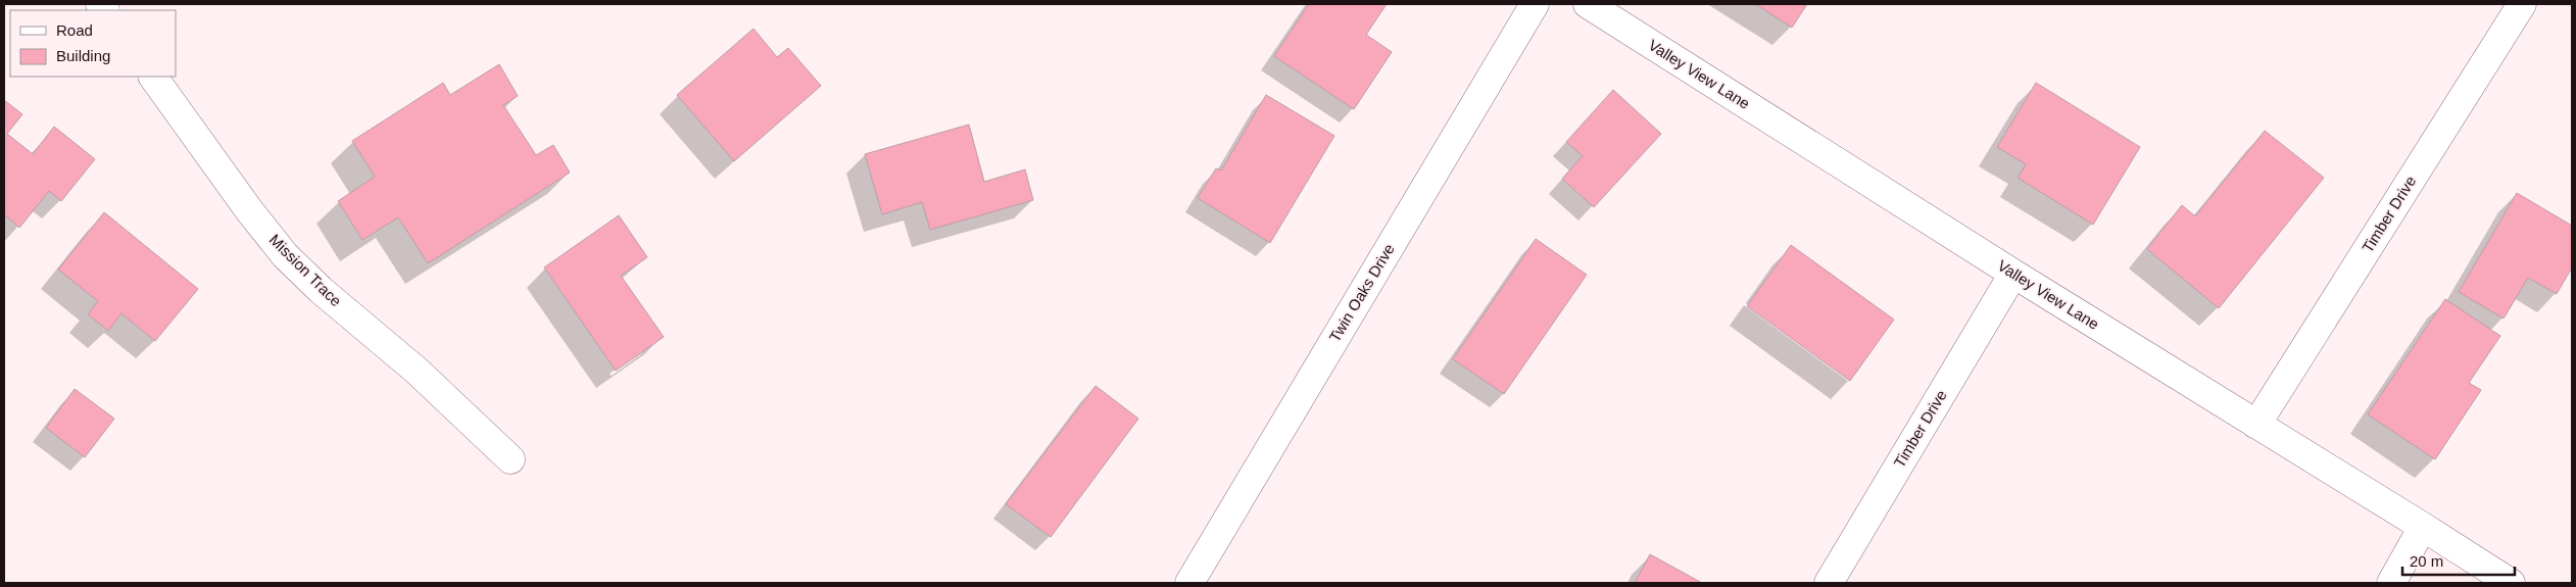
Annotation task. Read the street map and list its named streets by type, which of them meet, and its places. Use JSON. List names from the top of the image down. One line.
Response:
{"streets":{"street":["Valley View Lane","Timber Drive","Mission Trace","Twin Oaks Drive"]},"crossings":[["Valley View Lane","Timber Drive"]],"legend":["Road","Building"],"scale_bar":"20 m"}
